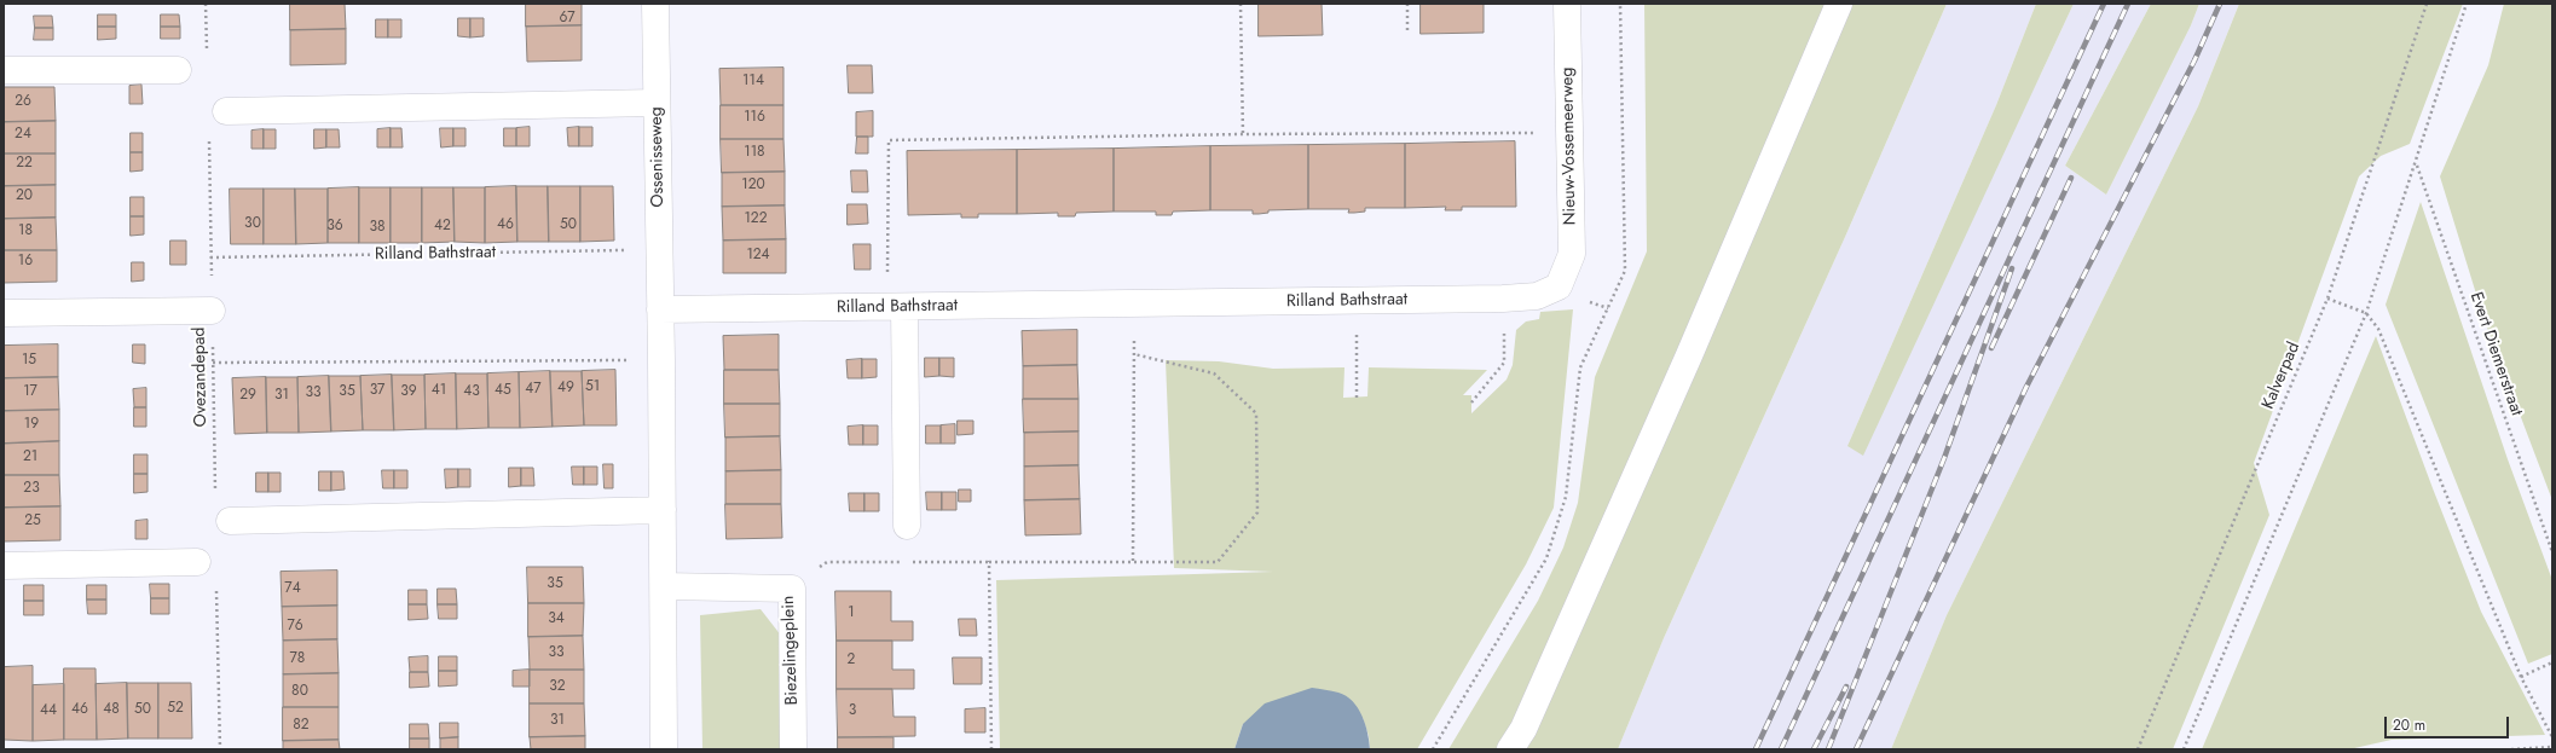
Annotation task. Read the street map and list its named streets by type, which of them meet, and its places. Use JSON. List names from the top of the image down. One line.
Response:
{"streets":{"street":["Nieuw-Vossemeerweg","Ossenisseweg","Rilland Bathstraat","Biezelingeplein"],"path":["Evert Diemerstraat","Kalverpad","Ovezandepad"]},"crossings":[["Nieuw-Vossemeerweg","Rilland Bathstraat"],["Ossenisseweg","Rilland Bathstraat"],["Rilland Bathstraat","Ovezandepad"]],"house_numbers":["67","114","26","116","24","118","22","120","20","122","30","46","50","36","42","38","18","124","16","15","51","49","47","37","41","45","17","35","39","43","33","29","31","19","21","23","25","35","74","1","34","76","33","78","2","32","80","52","46","48","50","44","3","31","82"],"scale_bar":"20 m"}
